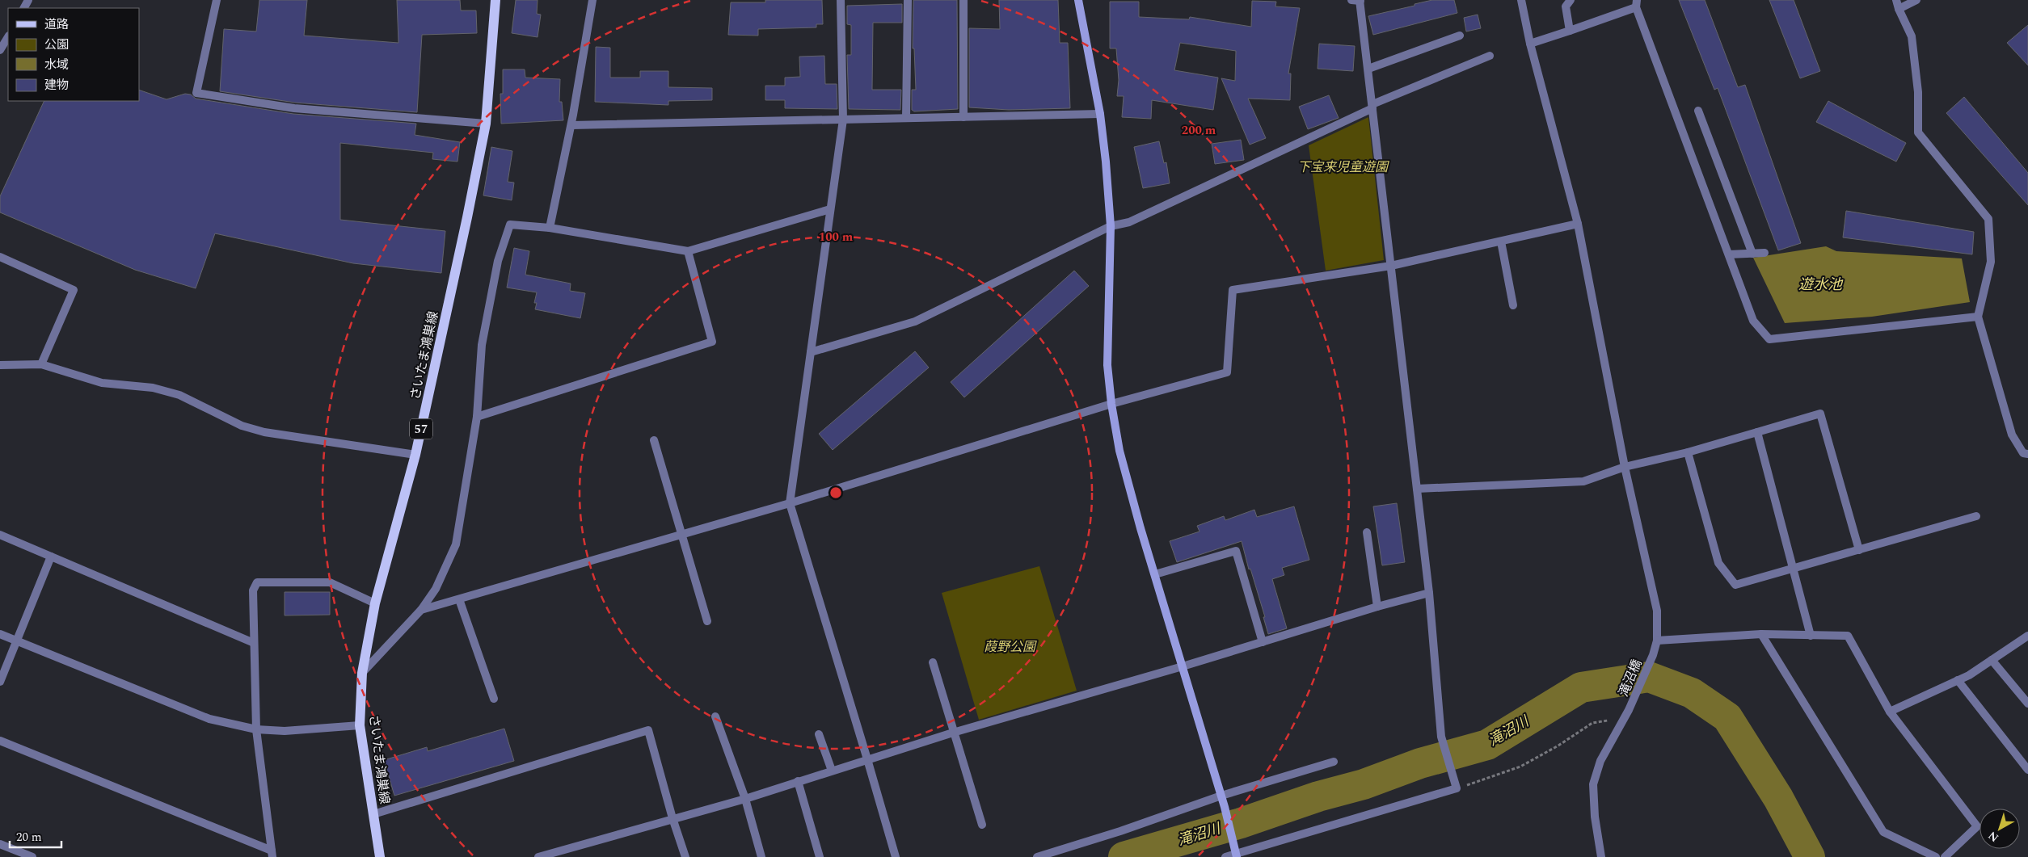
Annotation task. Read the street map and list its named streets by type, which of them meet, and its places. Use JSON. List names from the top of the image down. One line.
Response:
{"streets":{"main road":["さいたま鴻巣線","57"],"street":["滝沼橋"]},"water":["遊水池","滝沼川"],"parks":["下宝来児童遊園","葭野公園"],"legend":["道路","公園","水域","建物"],"scale_bar":"20 m","north":"bottom left","rings":["200 m","100 m"]}
